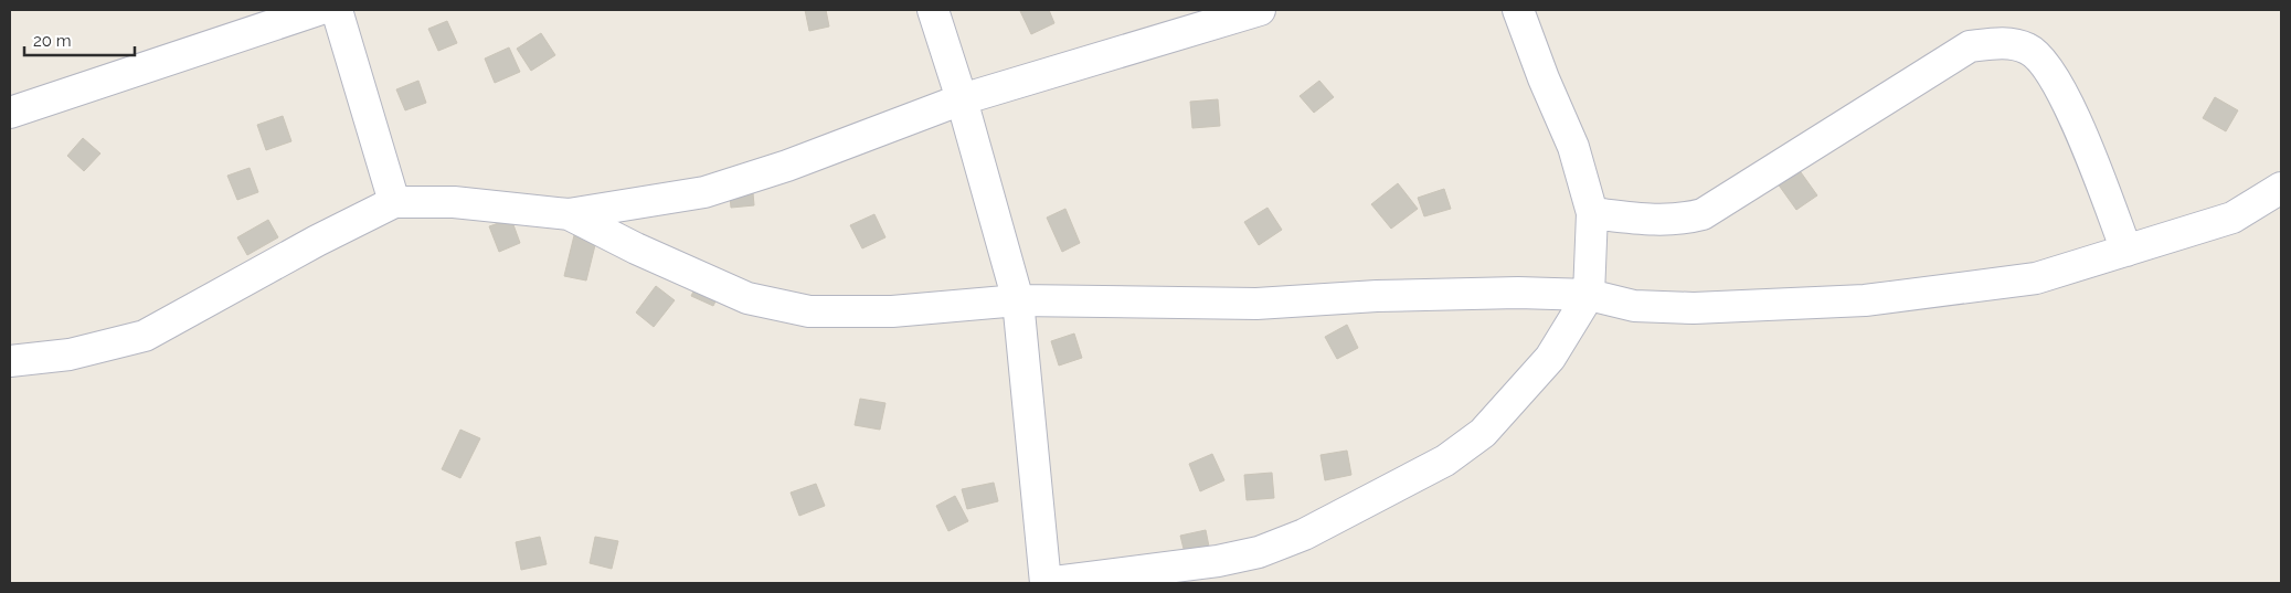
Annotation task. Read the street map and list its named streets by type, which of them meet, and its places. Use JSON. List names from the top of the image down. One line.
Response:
{"scale_bar":"20 m"}
